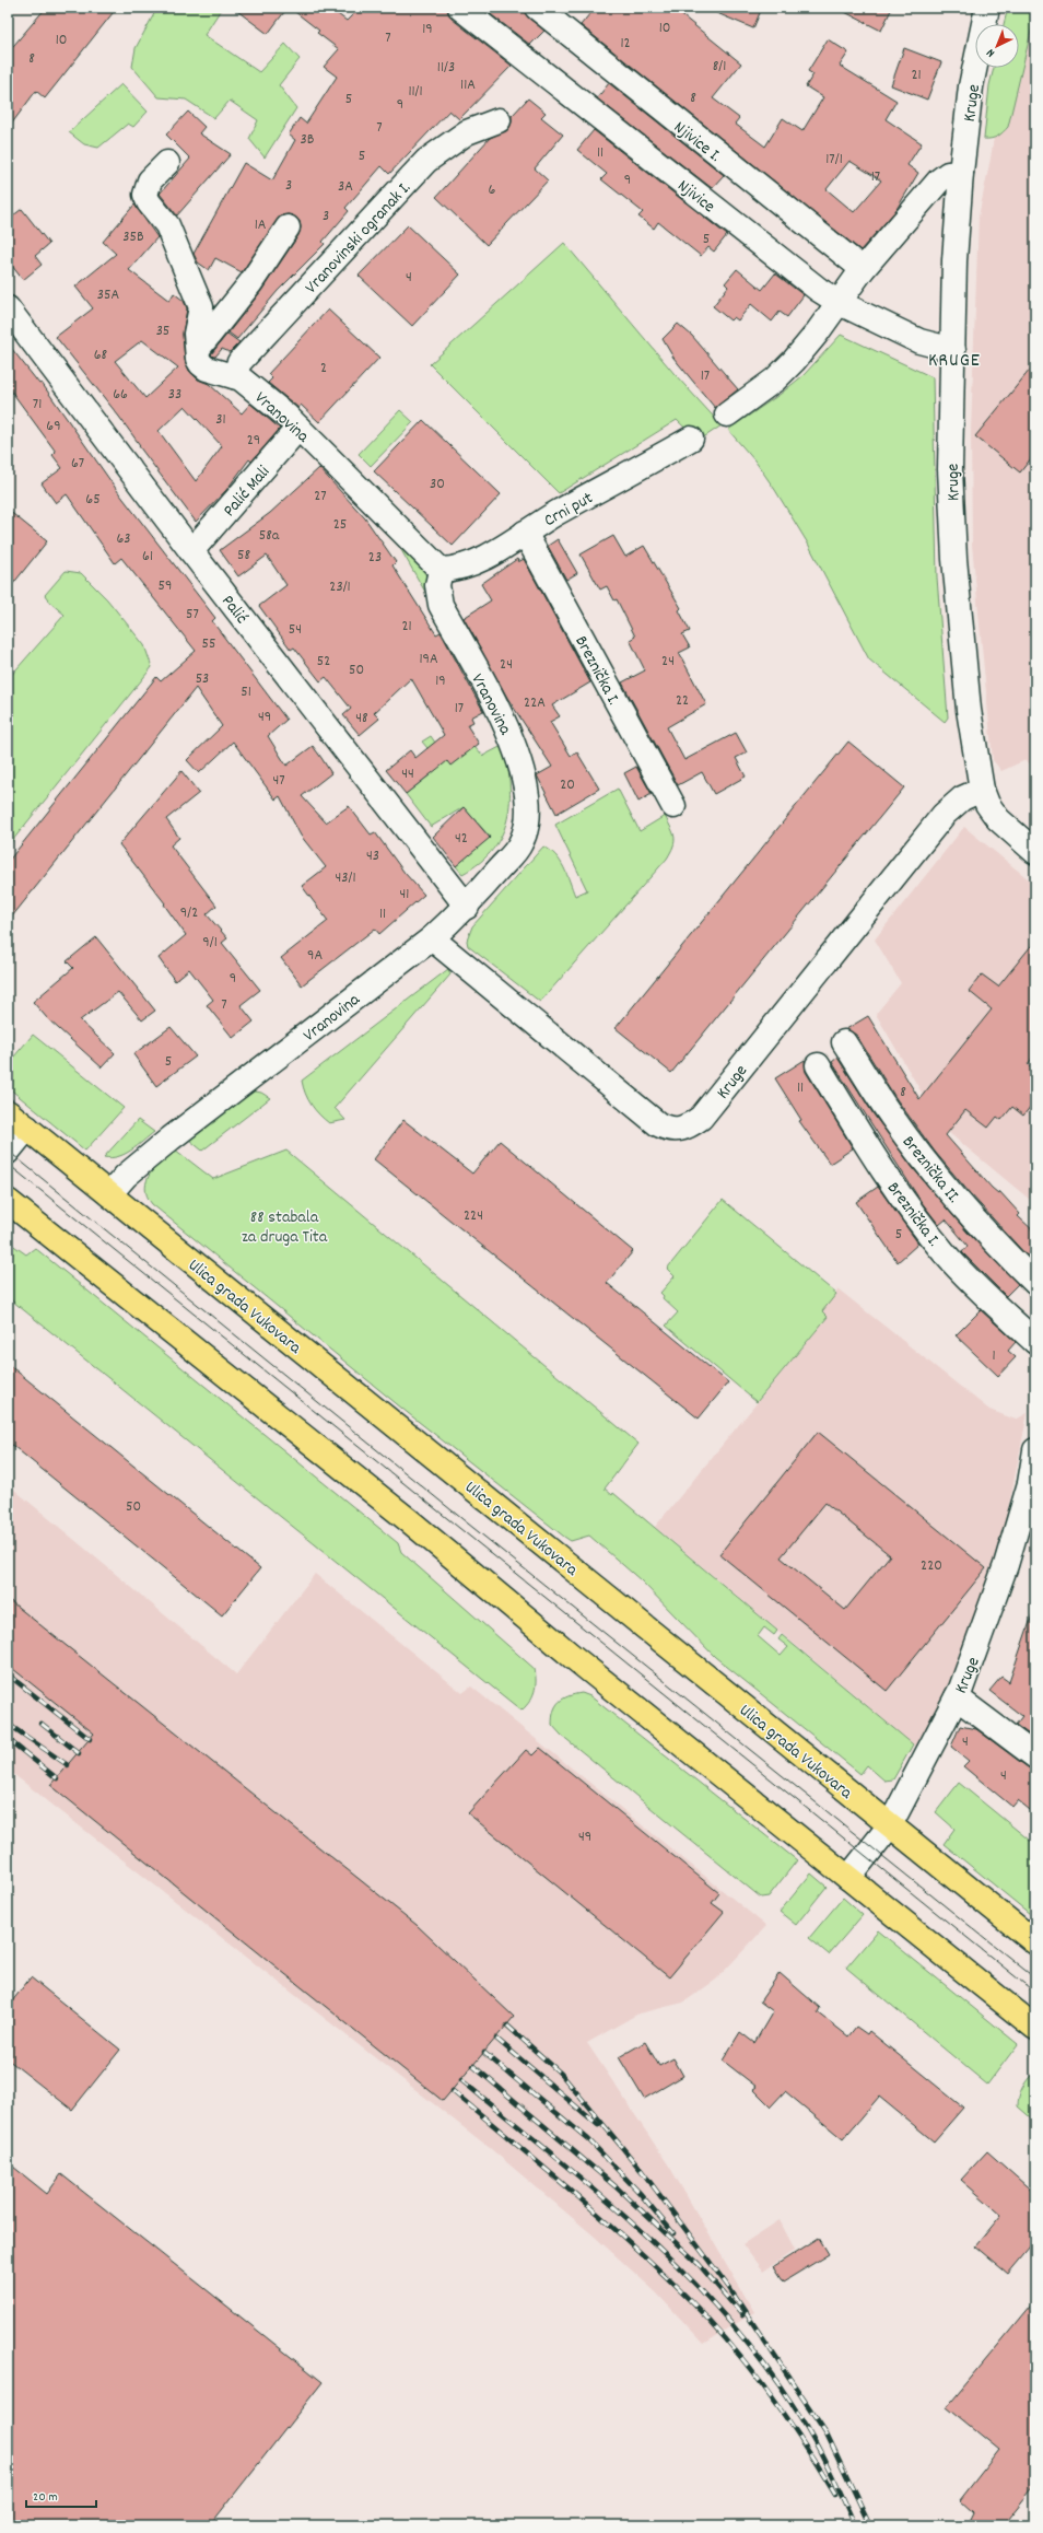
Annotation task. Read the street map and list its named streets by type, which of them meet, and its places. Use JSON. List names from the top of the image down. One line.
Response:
{"streets":{"main road":["Ulica grada Vukovara"],"street":["Kruge","Njivice I.","Njivice","Vranovinski ogranak I.","Vranovina","Palić Mali","Crni put","Palić","Breznička I.","Breznička II."]},"crossings":[["Kruge","Njivice"],["Kruge","Vranovina"],["Kruge","Ulica grada Vukovara"],["Vranovinski ogranak I.","Vranovina"],["Vranovina","Palić Mali"],["Vranovina","Crni put"],["Vranovina","Palić"],["Vranovina","Ulica grada Vukovara"],["Palić Mali","Palić"],["Crni put","Breznička I."]],"districts":["KRUGE"],"parks":["88 stabala za druga Tita"],"house_numbers":["10","19","7","10","12","8","8/1","11/3","21","11A","11/1","8","5","9","7","3B","11","5","17/1","17","9","3","3A","6","3","1A","35B","5","4","35A","35","68","2","17","66","33","71","31","69","29","67","30","27","65","25","58a","63","58","61","23","59","23/1","57","21","54","55","19A","52","24","24","50","53","19","51","22","22A","17","49","48","44","47","20","42","43","43/1","41","9/2","11","9/1","9A","9","7","5","11","8","224","5","1","50","220","4","4","49"],"scale_bar":"20 m","north":"bottom left"}
